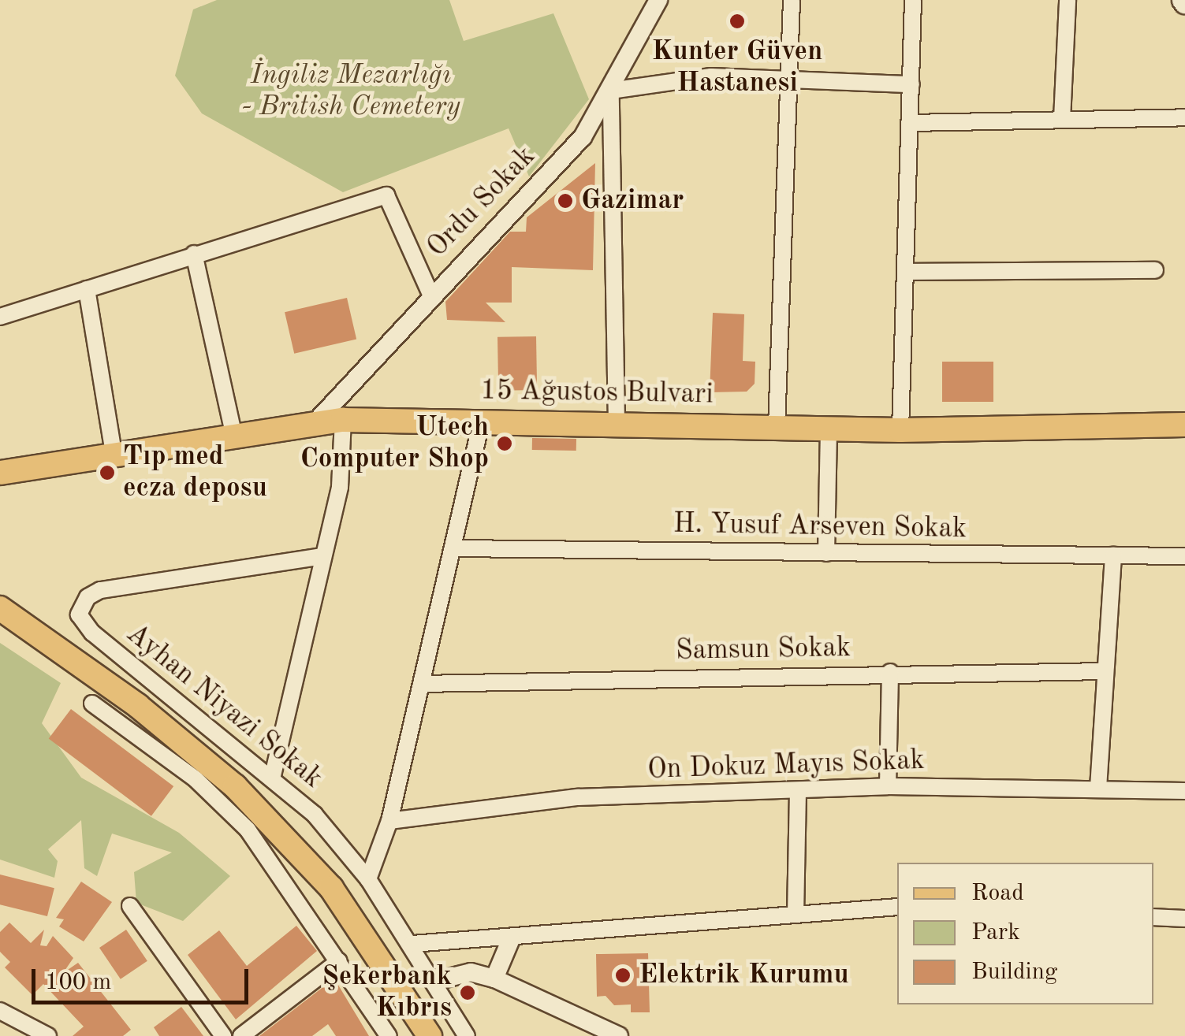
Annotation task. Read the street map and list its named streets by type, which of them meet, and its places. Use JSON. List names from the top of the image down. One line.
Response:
{"streets":{"main road":["15 Ağustos Bulvari"],"street":["Ordu Sokak","H. Yusuf Arseven Sokak","Samsun Sokak","Ayhan Niyazi Sokak","On Dokuz Mayıs Sokak"]},"crossings":[["Ordu Sokak","15 Ağustos Bulvari"]],"parks":["İngiliz Mezarlığı - British Cemetery"],"places":["Kunter Güven Hastanesi","Gazimar","Utech Computer Shop","Tıp med ecza deposu","Elektrik Kurumu","Şekerbank Kıbrıs"],"legend":["Road","Park","Building"],"scale_bar":"100 m"}
